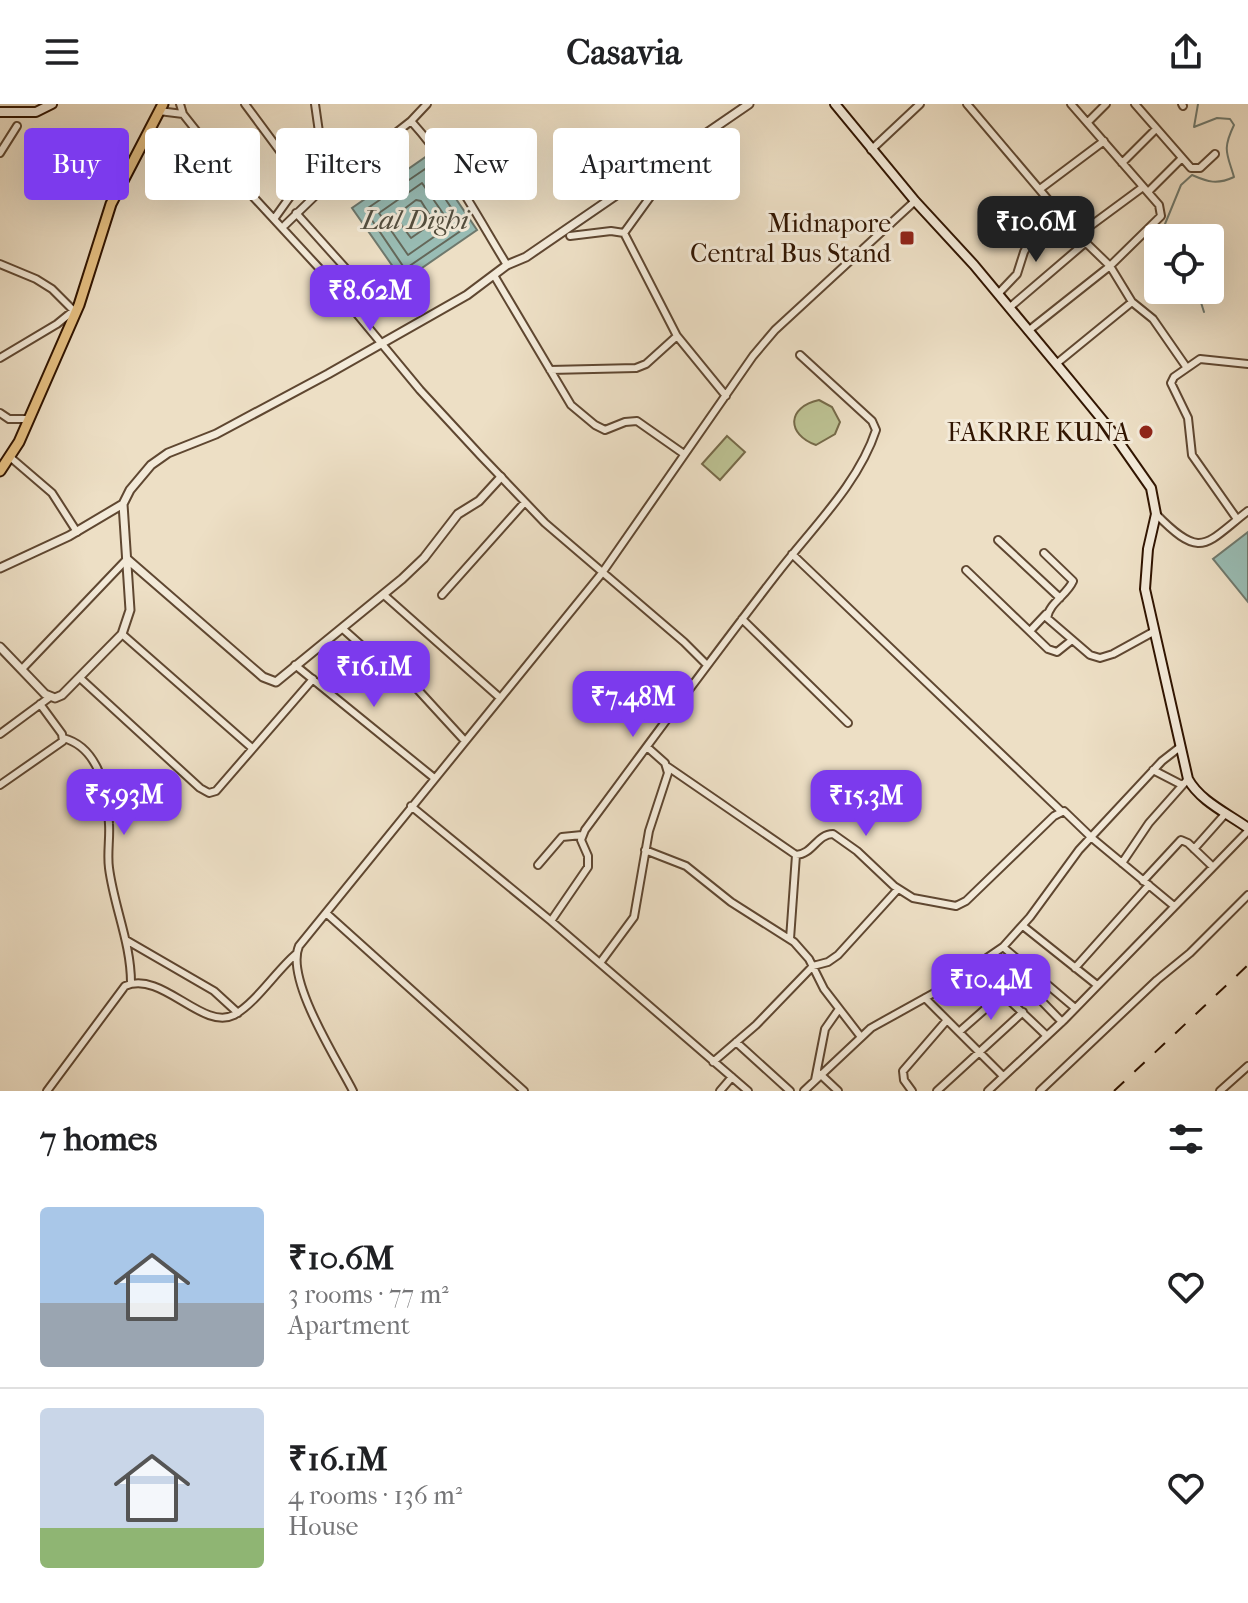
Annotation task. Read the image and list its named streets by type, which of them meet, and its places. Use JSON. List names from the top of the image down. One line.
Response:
{"water":["Lal Dighi"],"places":{"transit":["Midnapore Central Bus Stand"],"other":["FAKRRE KUNA"]},"page":{"header":"Casavia","chip":["Buy","Rent","Filters","New","Apartment"],"price":["₹10.6M","₹8.62M","₹16.1M","₹7.48M","₹5.93M","₹15.3M","₹10.4M"],"heading":"7 homes","list":[{"name":"₹10.6M","note":"3 rooms · 77 m² · Apartment"},{"name":"₹16.1M","note":"4 rooms · 136 m² · House"}]}}
